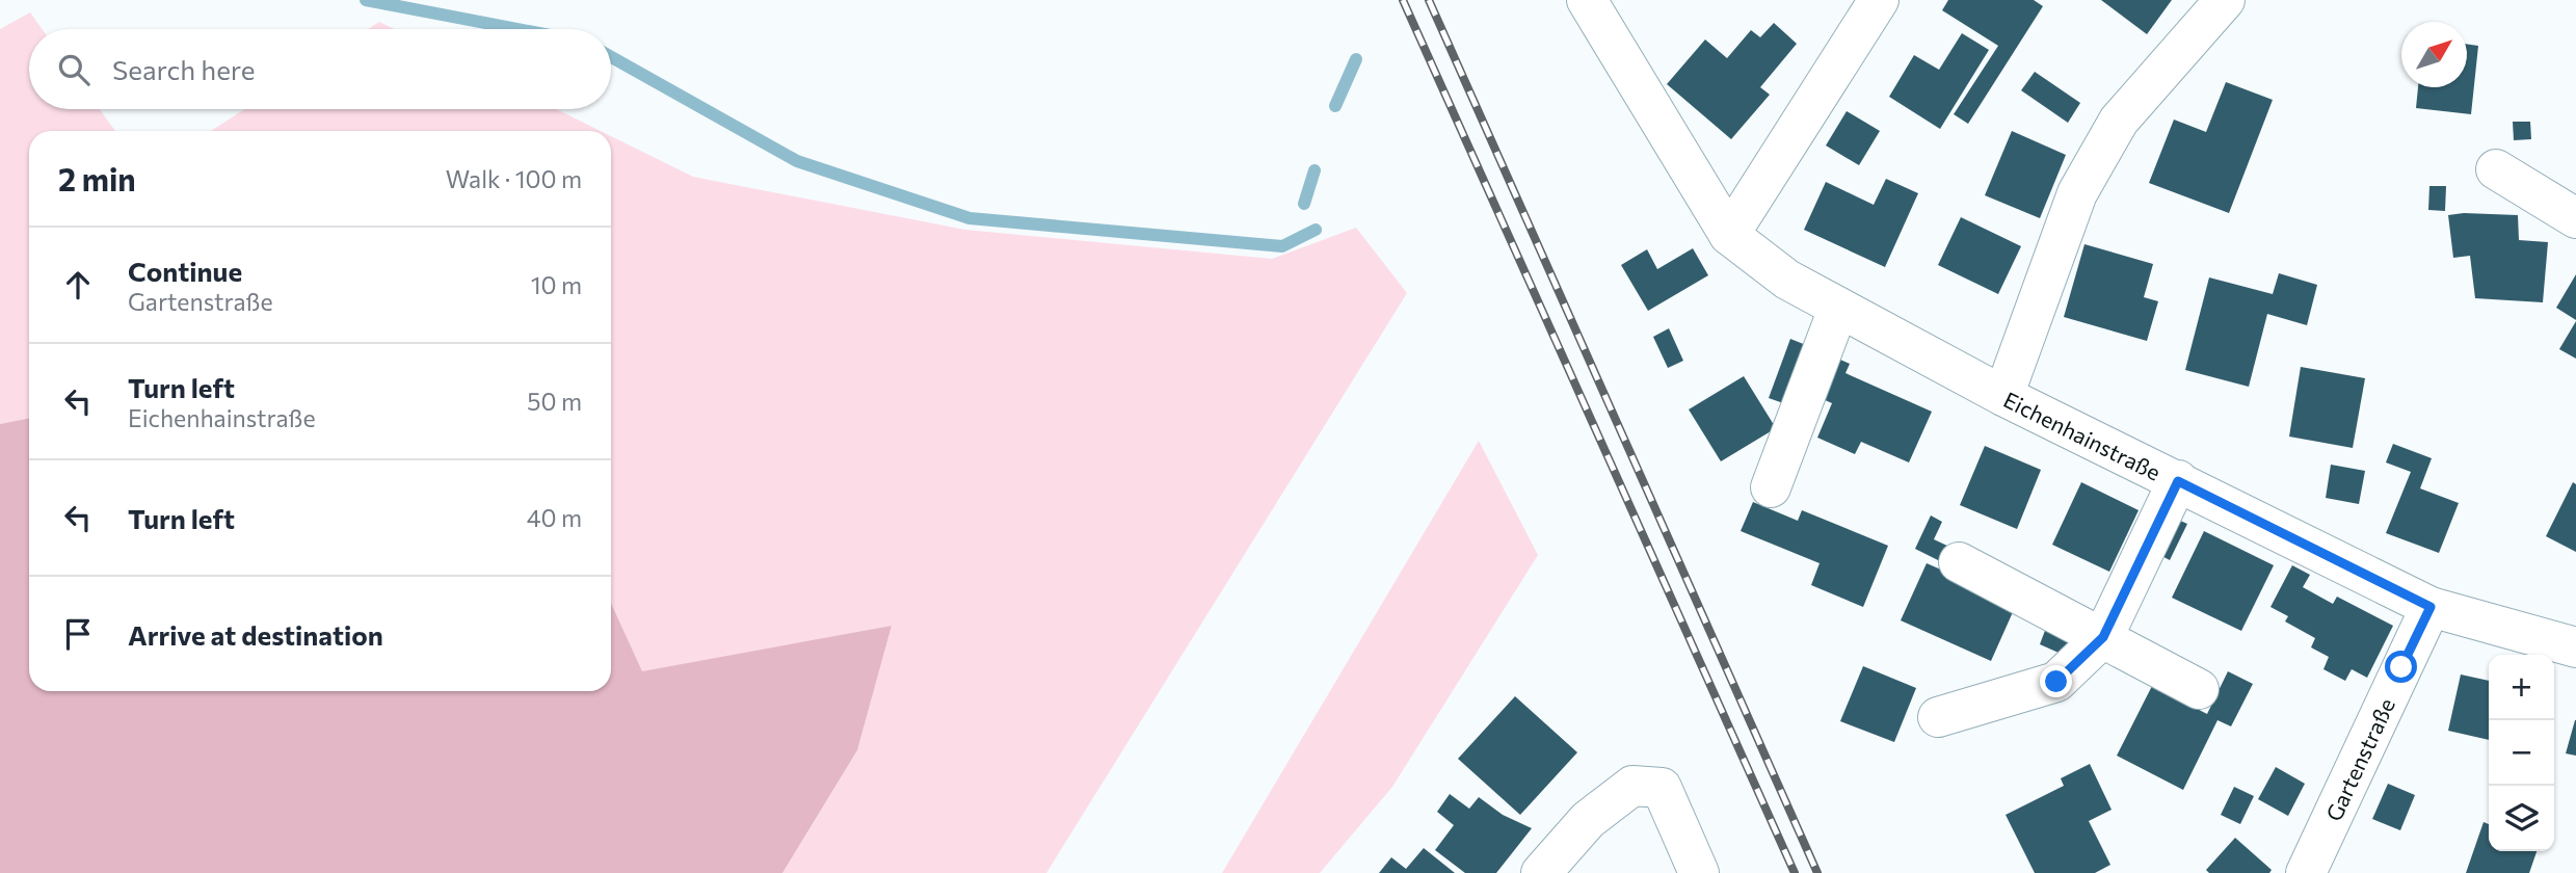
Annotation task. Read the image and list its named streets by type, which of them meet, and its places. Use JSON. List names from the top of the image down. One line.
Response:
{"streets":{"street":["Eichenhainstraße","Gartenstraße"]},"crossings":[["Eichenhainstraße","Gartenstraße"]],"north":"top right","page":{"search":"Search here","heading":["2 min","Walk · 100 m"],"list":[["Continue","Gartenstraße","10 m"],["Turn left","Eichenhainstraße","50 m"],["Turn left","40 m"],"Arrive at destination"],"map_buttons":["+","−"]}}
